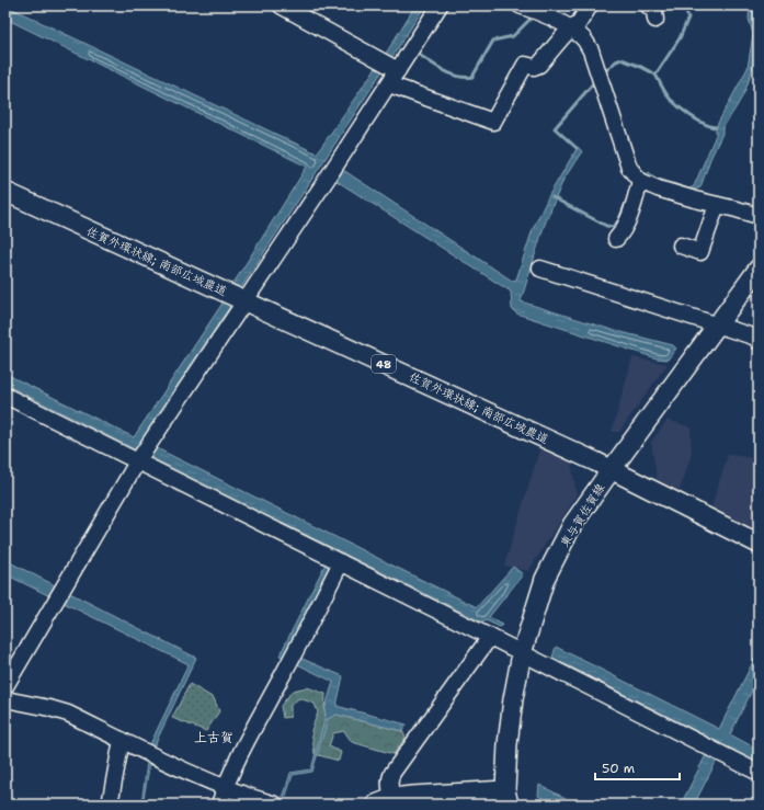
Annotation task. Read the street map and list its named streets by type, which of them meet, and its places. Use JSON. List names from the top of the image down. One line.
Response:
{"streets":{"main road":["佐賀外環状線; 南部広域農道","48","東与賀佐賀線"]},"crossings":[["佐賀外環状線; 南部広域農道","東与賀佐賀線"]],"districts":["上古賀"],"scale_bar":"50 m"}
